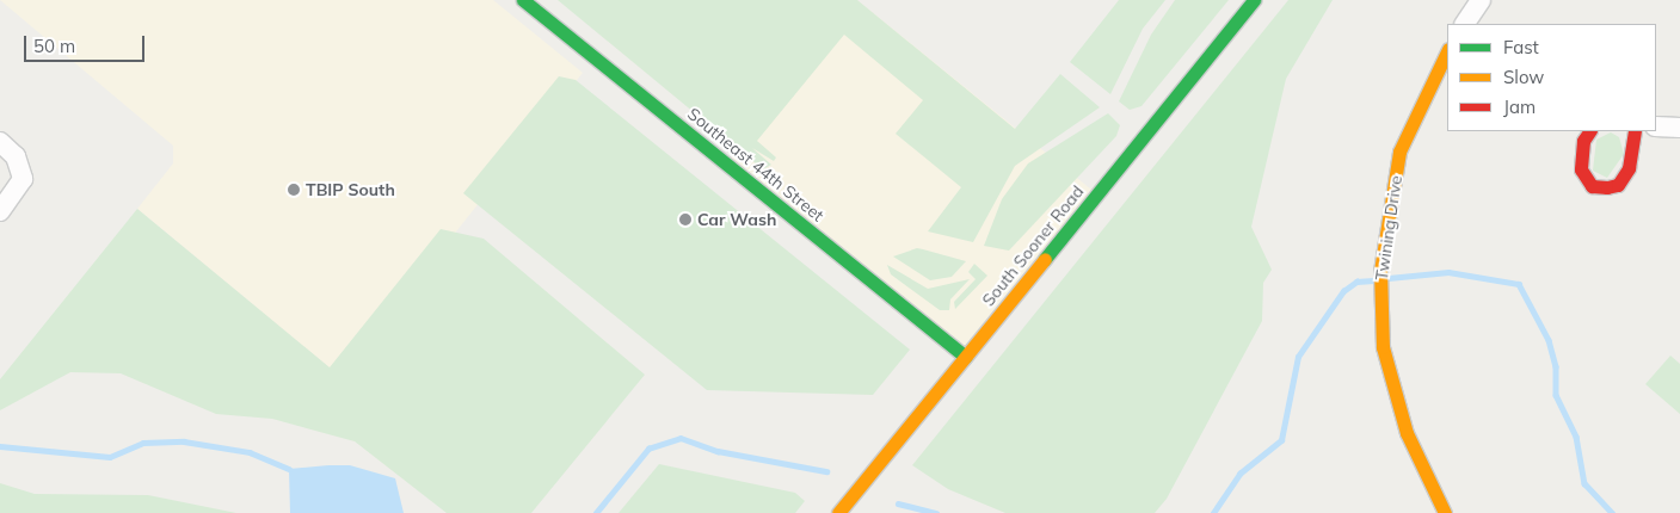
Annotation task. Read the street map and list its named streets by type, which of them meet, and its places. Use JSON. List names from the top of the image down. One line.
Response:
{"streets":{"main road":["Southeast 44th Street","Twining Drive","South Sooner Road"]},"crossings":[["Southeast 44th Street","South Sooner Road"]],"places":["TBIP South","Car Wash"],"legend":["Fast","Slow","Jam"],"scale_bar":"50 m"}
